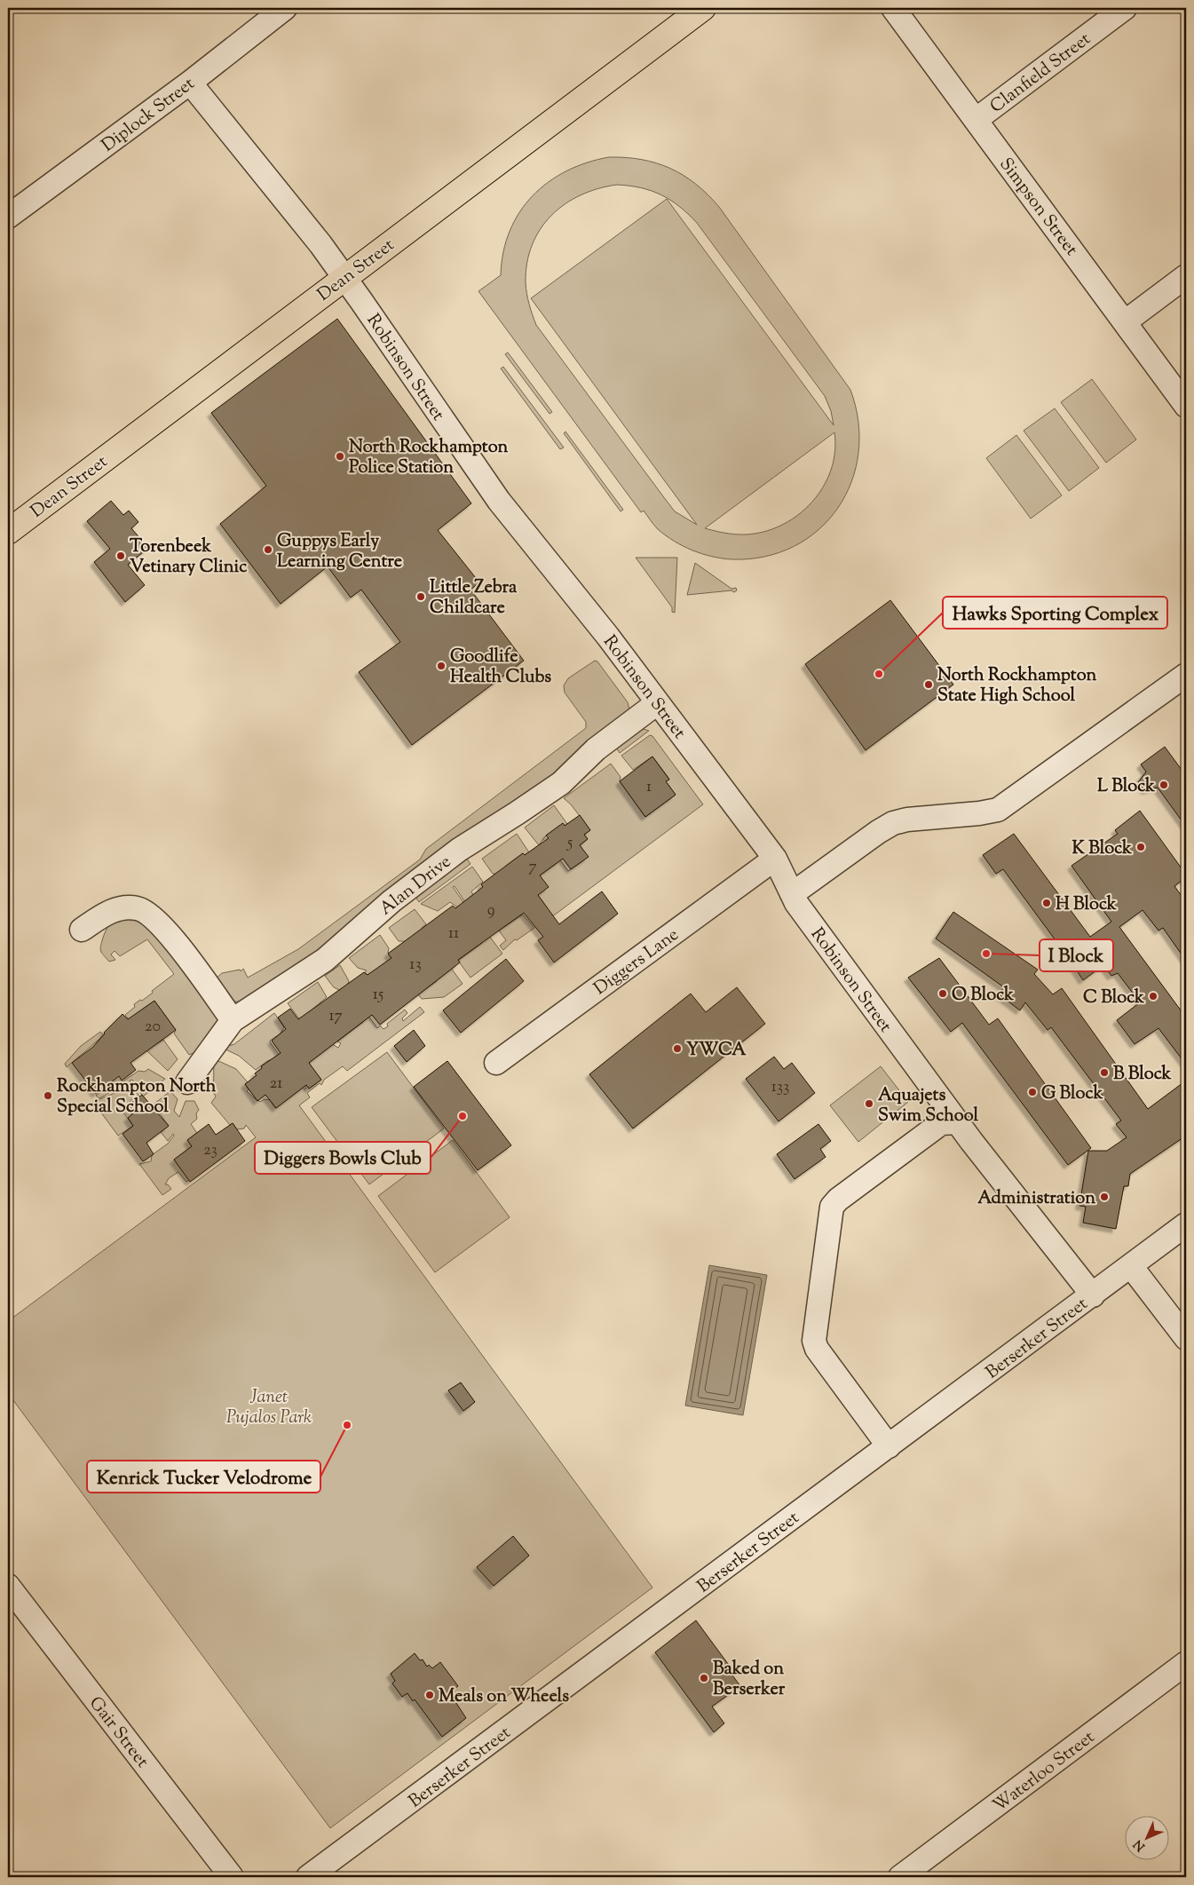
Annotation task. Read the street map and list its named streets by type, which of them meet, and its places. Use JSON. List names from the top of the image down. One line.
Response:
{"streets":{"main road":["Dean Street"],"street":["Clanfield Street","Diplock Street","Simpson Street","Robinson Street","Alan Drive","Diggers Lane","Berserker Street","Gair Street","Waterloo Street"]},"crossings":[["Clanfield Street","Simpson Street"],["Diplock Street","Robinson Street"],["Dean Street","Robinson Street"],["Robinson Street","Alan Drive"],["Robinson Street","Diggers Lane"],["Robinson Street","Berserker Street"]],"parks":["Janet Pujalos Park"],"places":["North Rockhampton Police Station","Guppys Early Learning Centre","Torenbeek Vetinary Clinic","Little Zebra Childcare","Goodlife Health Clubs","Hawks Sporting Complex","North Rockhampton State High School","L Block","K Block","H Block","I Block","O Block","C Block","YWCA","B Block","G Block","Rockhampton North Special School","Aquajets Swim School","Diggers Bowls Club","Administration","Kenrick Tucker Velodrome","Baked on Berserker","Meals on Wheels"],"house_numbers":["1","5","7","9","11","13","15","17","20","21","133","23"],"north":"bottom left"}
